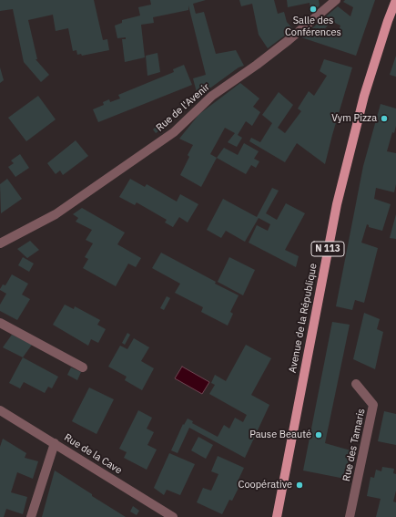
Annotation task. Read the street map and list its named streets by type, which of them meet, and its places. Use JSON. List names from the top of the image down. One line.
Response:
{"streets":{"main road":["N 113","Avenue de la République"],"street":["Rue de l'Avenir","Rue des Tamaris","Rue de la Cave"]},"places":["Salle des Conférences","Vym Pizza","Pause Beauté","Coopérative"]}
